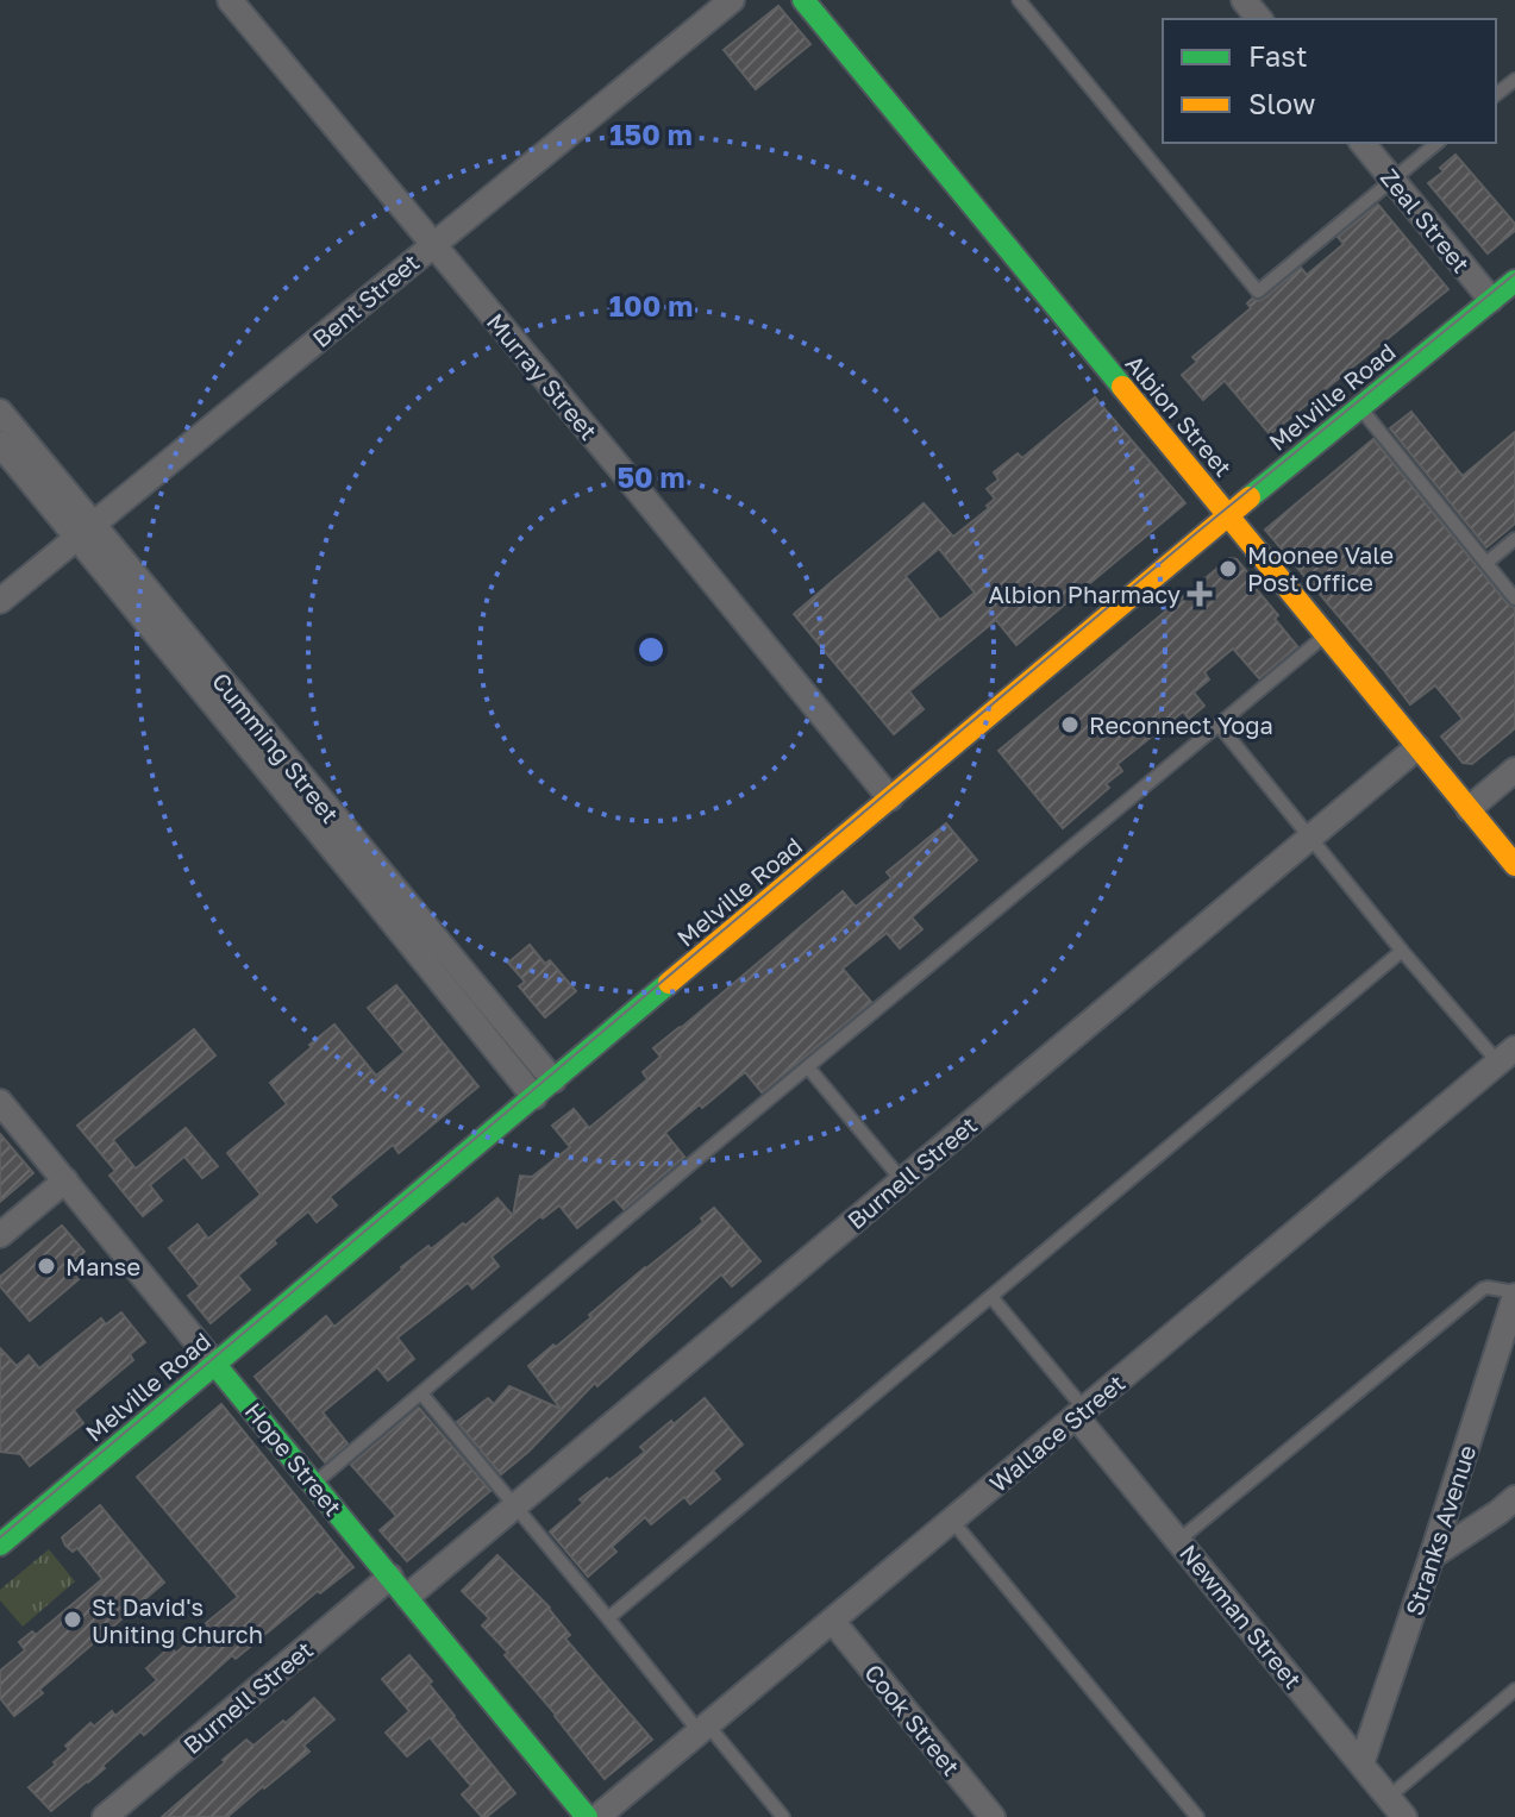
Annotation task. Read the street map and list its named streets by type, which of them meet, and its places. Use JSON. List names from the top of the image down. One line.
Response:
{"streets":{"main road":["Melville Road","Albion Street","Hope Street"],"street":["Zeal Street","Bent Street","Murray Street","Cumming Street","Burnell Street","Wallace Street","Stranks Avenue","Newman Street","Cook Street"]},"crossings":[["Zeal Street","Melville Road"],["Bent Street","Murray Street"],["Bent Street","Cumming Street"],["Murray Street","Melville Road"],["Melville Road","Albion Street"],["Melville Road","Cumming Street"],["Melville Road","Hope Street"],["Albion Street","Burnell Street"],["Burnell Street","Hope Street"],["Wallace Street","Newman Street"],["Wallace Street","Cook Street"],["Stranks Avenue","Newman Street"]],"places":{"other":["Moonee Vale Post Office","Reconnect Yoga","Manse","St David's Uniting Church"],"health":["Albion Pharmacy"]},"legend":["Fast","Slow"],"rings":["150 m","100 m","50 m"]}
